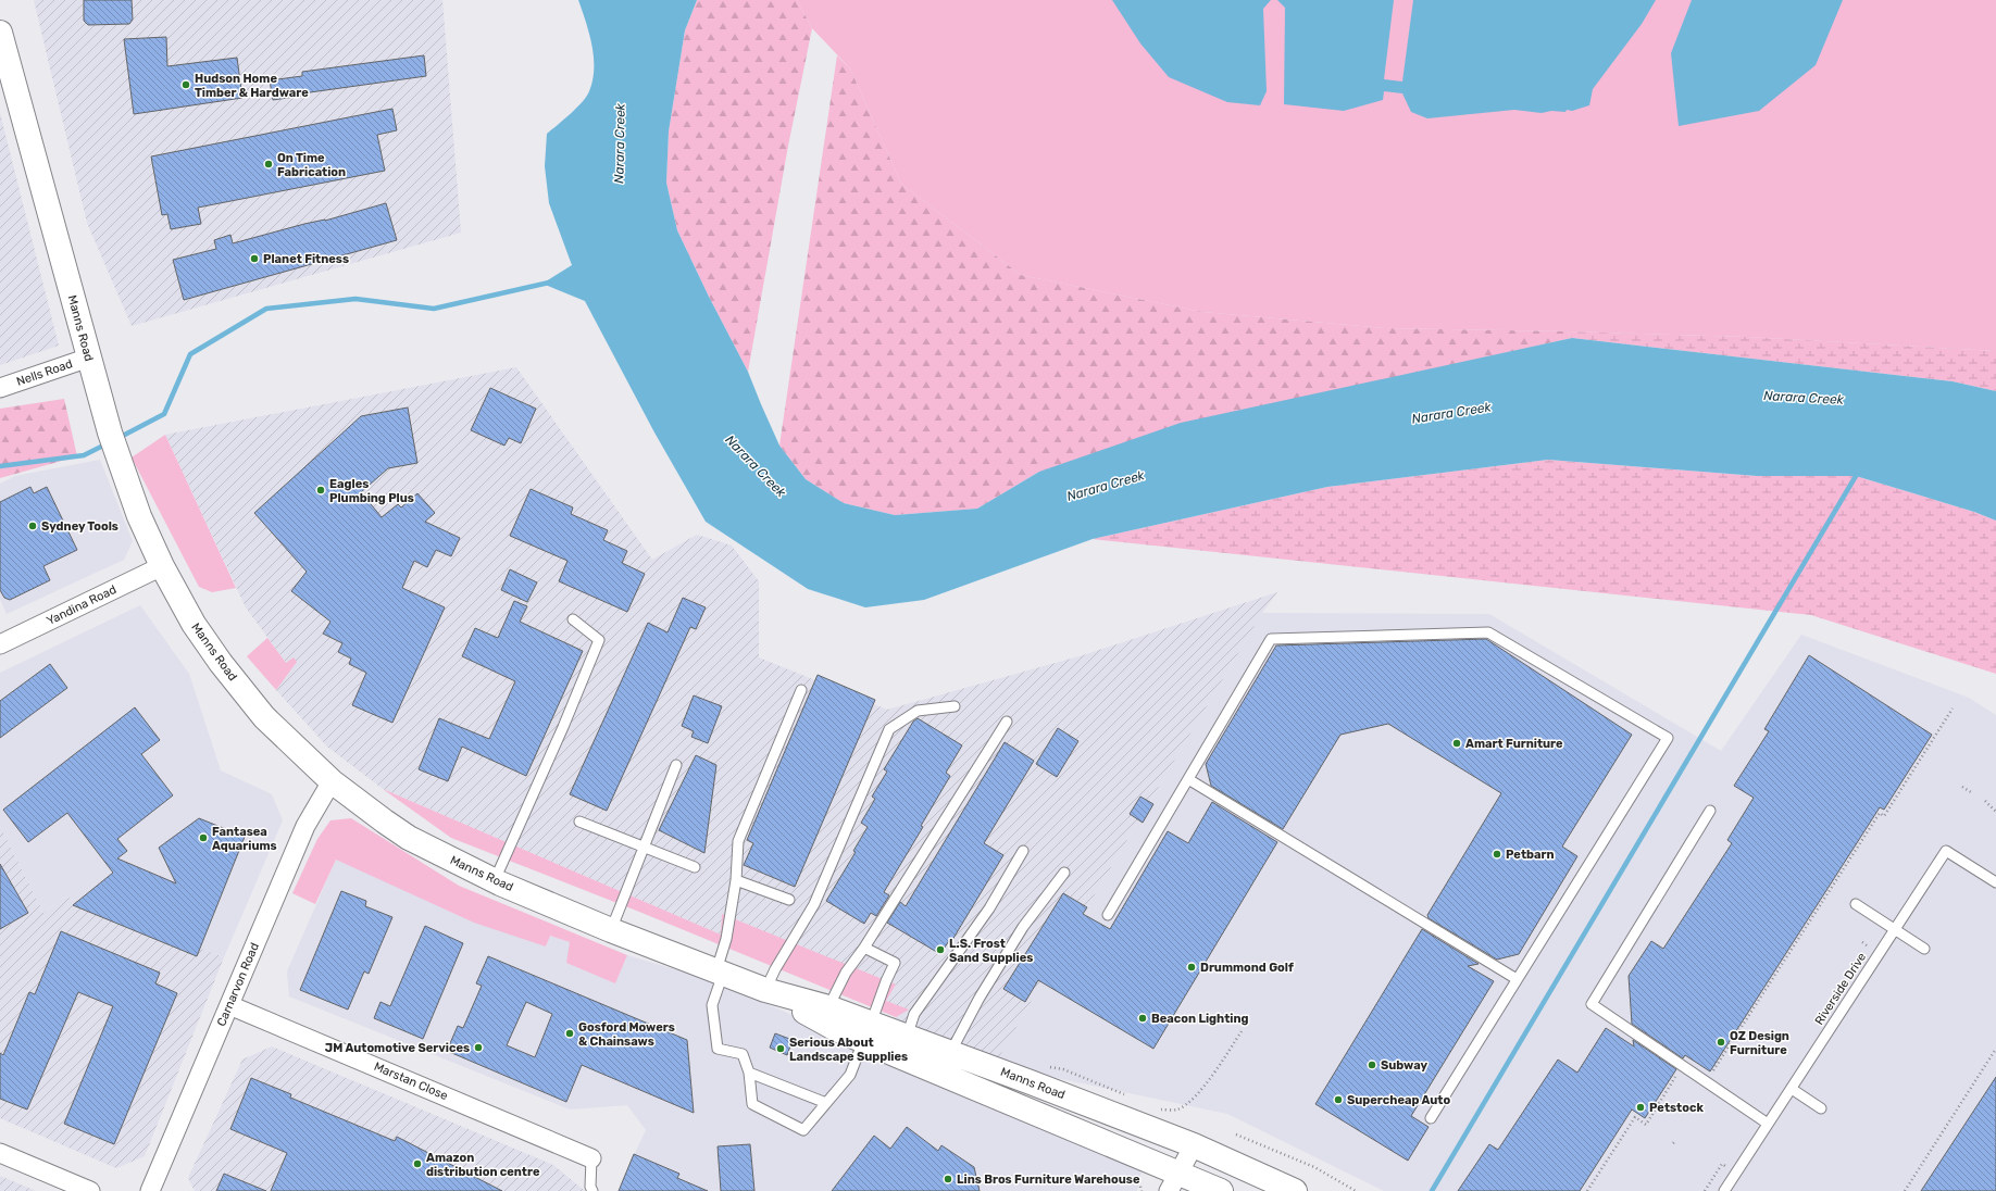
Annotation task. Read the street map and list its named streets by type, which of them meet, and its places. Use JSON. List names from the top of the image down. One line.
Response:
{"streets":{"main road":["Manns Road"],"street":["Nells Road","Yandina Road","Carnarvon Road","Marstan Close"],"lane":["Riverside Drive"]},"crossings":[["Manns Road","Nells Road"],["Manns Road","Yandina Road"],["Manns Road","Carnarvon Road"],["Carnarvon Road","Marstan Close"]],"water":["Narara Creek"],"places":["Hudson Home Timber & Hardware","On Time Fabrication","Planet Fitness","Eagles Plumbing Plus","Sydney Tools","Amart Furniture","Fantasea Aquariums","Petbarn","L.S. Frost Sand Supplies","Drummond Golf","Beacon Lighting","Gosford Mowers & Chainsaws","OZ Design Furniture","JM Automotive Services","Serious About Landscape Supplies","Subway","Supercheap Auto","Petstock","Amazon distribution centre","Lins Bros Furniture Warehouse"]}
